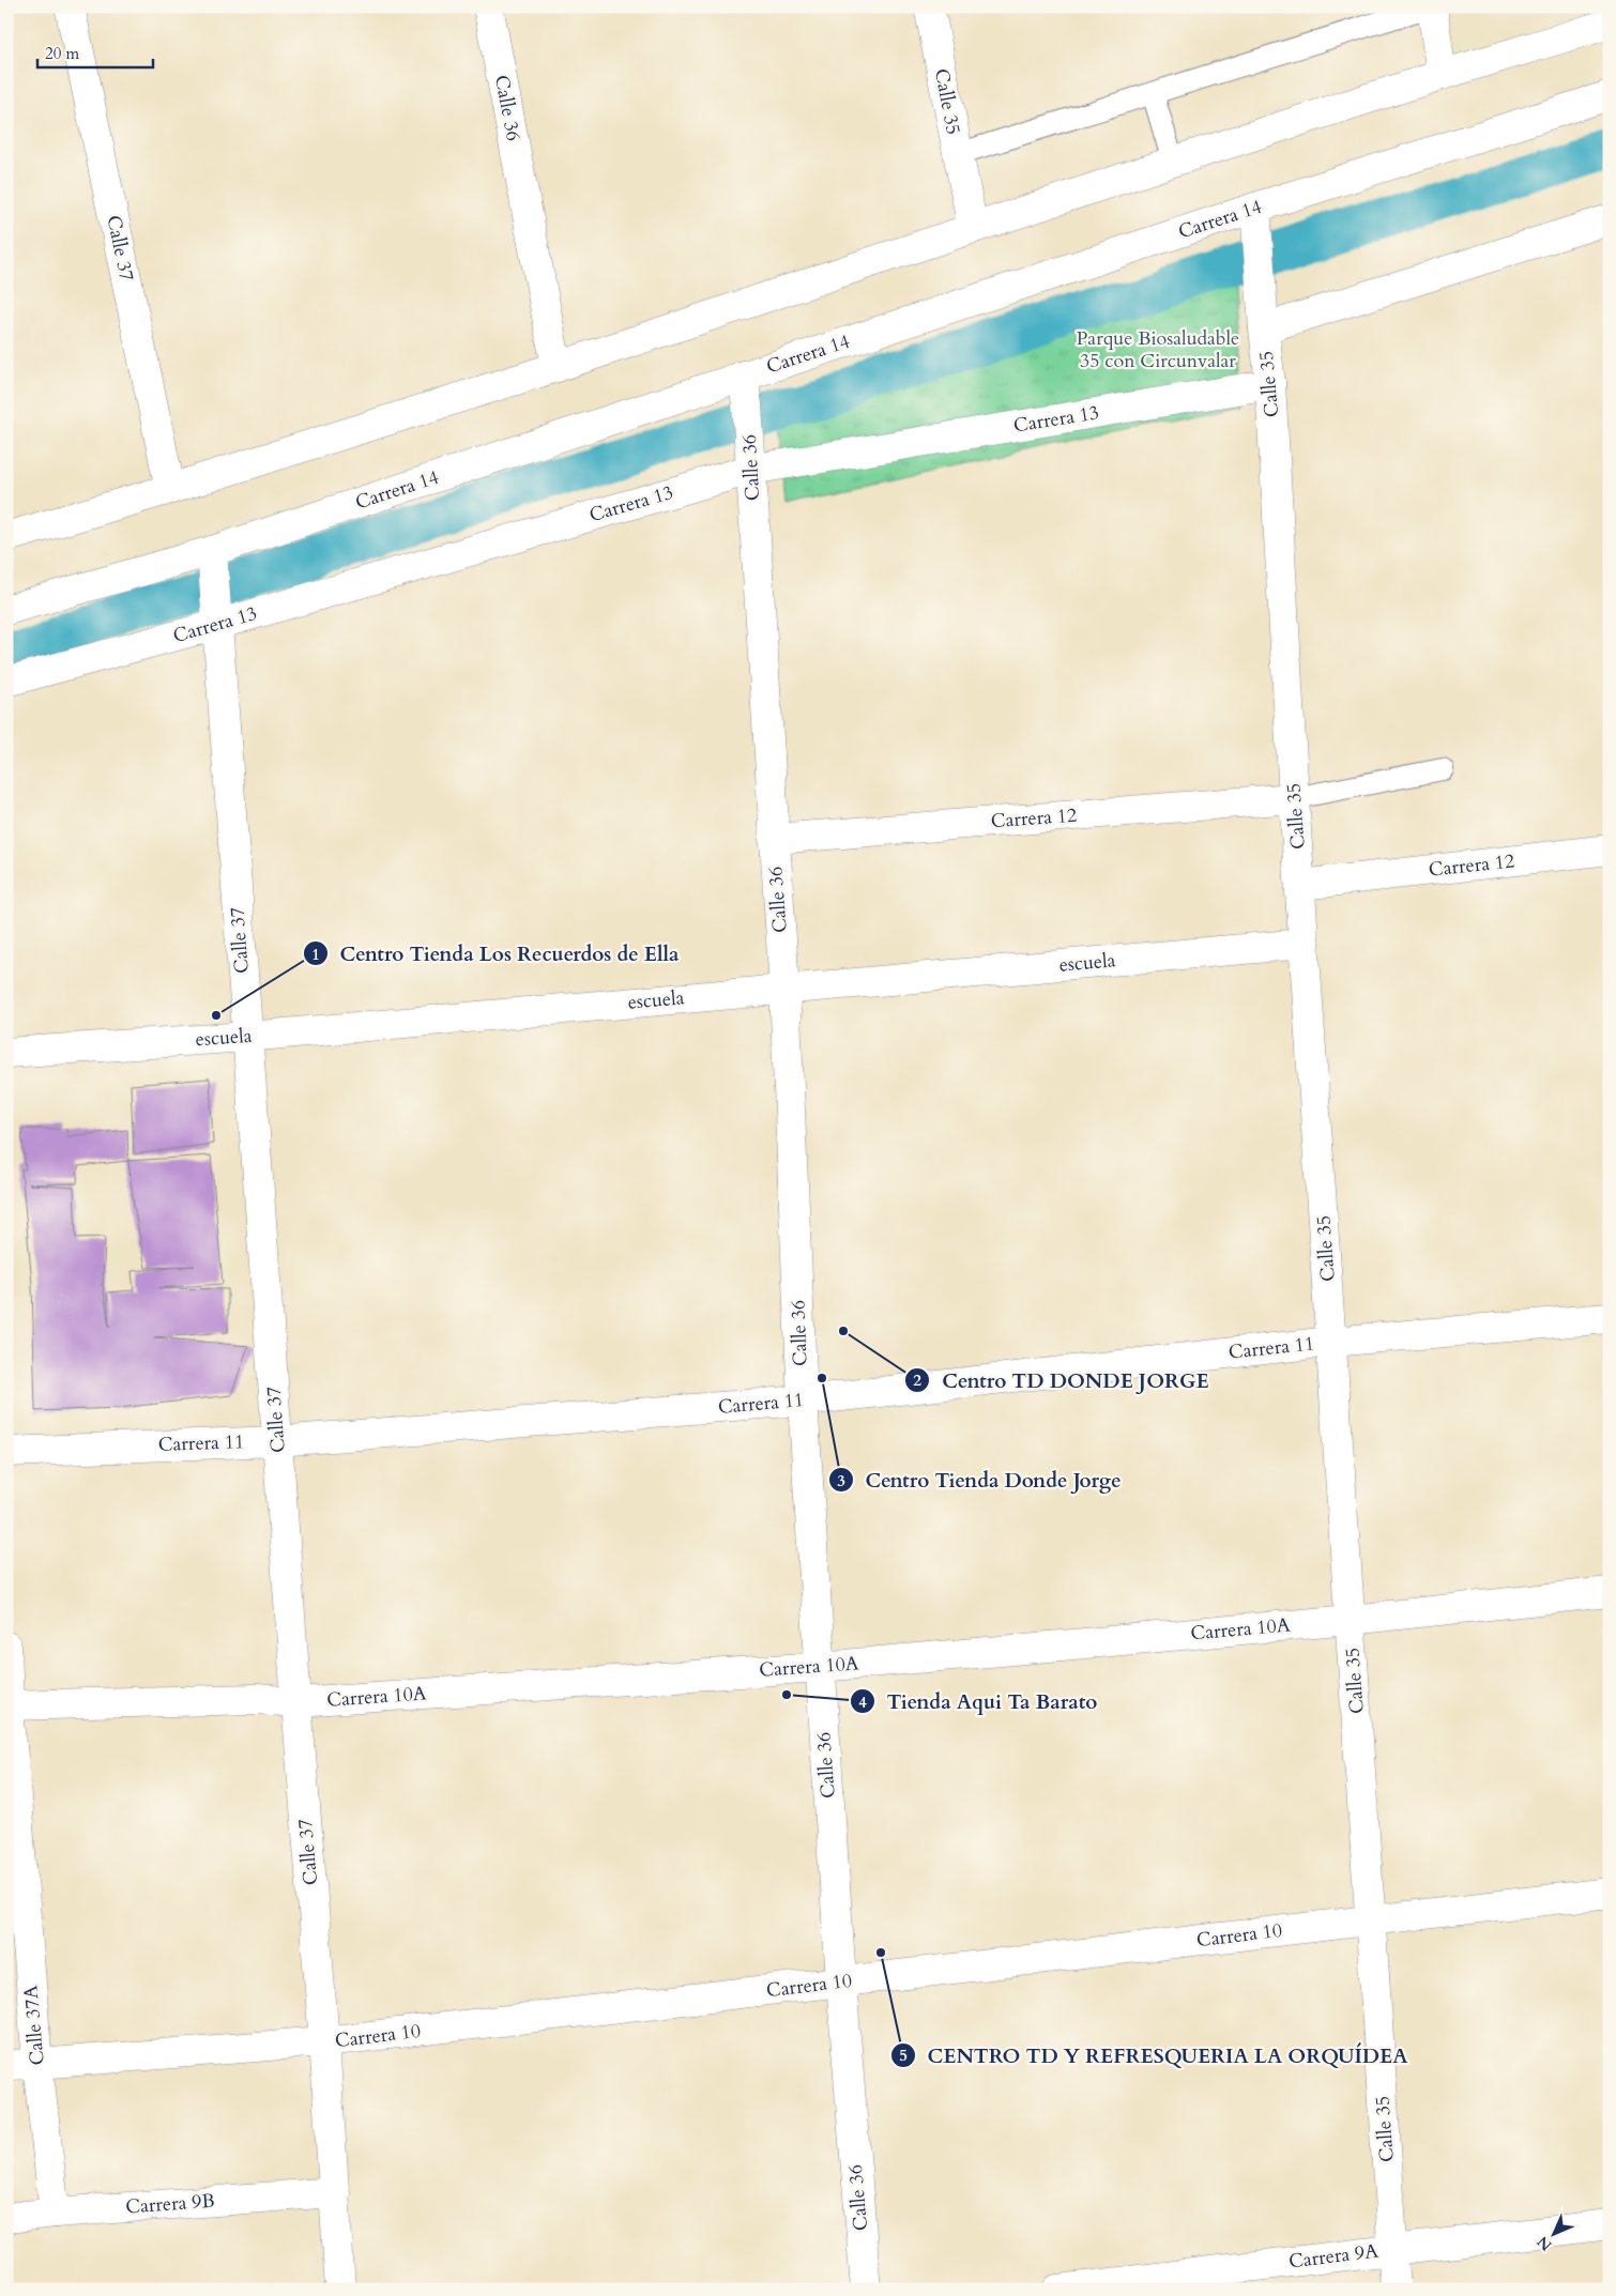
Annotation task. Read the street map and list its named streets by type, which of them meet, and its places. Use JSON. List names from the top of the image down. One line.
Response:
{"streets":{"street":["Calle 35","Calle 36","Carrera 14","Calle 37","Carrera 13","Carrera 12","escuela","Carrera 11","Carrera 10A","Carrera 10","Calle 37A","Carrera 9B","Carrera 9A"]},"crossings":[["Calle 35","Carrera 14"],["Calle 35","Carrera 13"],["Calle 35","Carrera 12"],["Calle 35","escuela"],["Calle 35","Carrera 11"],["Calle 35","Carrera 10A"],["Calle 35","Carrera 10"],["Calle 35","Carrera 9A"],["Calle 36","Carrera 14"],["Calle 36","Carrera 13"],["Calle 36","Carrera 12"],["Calle 36","escuela"],["Calle 36","Carrera 11"],["Calle 36","Carrera 10A"],["Calle 36","Carrera 10"],["Carrera 14","Calle 37"],["Calle 37","Carrera 13"],["Calle 37","escuela"],["Calle 37","Carrera 11"],["Calle 37","Carrera 10A"],["Calle 37","Carrera 10"],["Calle 37","Carrera 9B"],["Carrera 10A","Calle 37A"],["Carrera 10","Calle 37A"],["Calle 37A","Carrera 9B"]],"parks":["Parque Biosaludable 35 con Circunvalar"],"places":["Centro Tienda Los Recuerdos de Ella","Centro TD DONDE JORGE","Centro Tienda Donde Jorge","Tienda Aqui Ta Barato","CENTRO TD Y REFRESQUERIA LA ORQUÍDEA"],"scale_bar":"20 m","north":"bottom left"}
